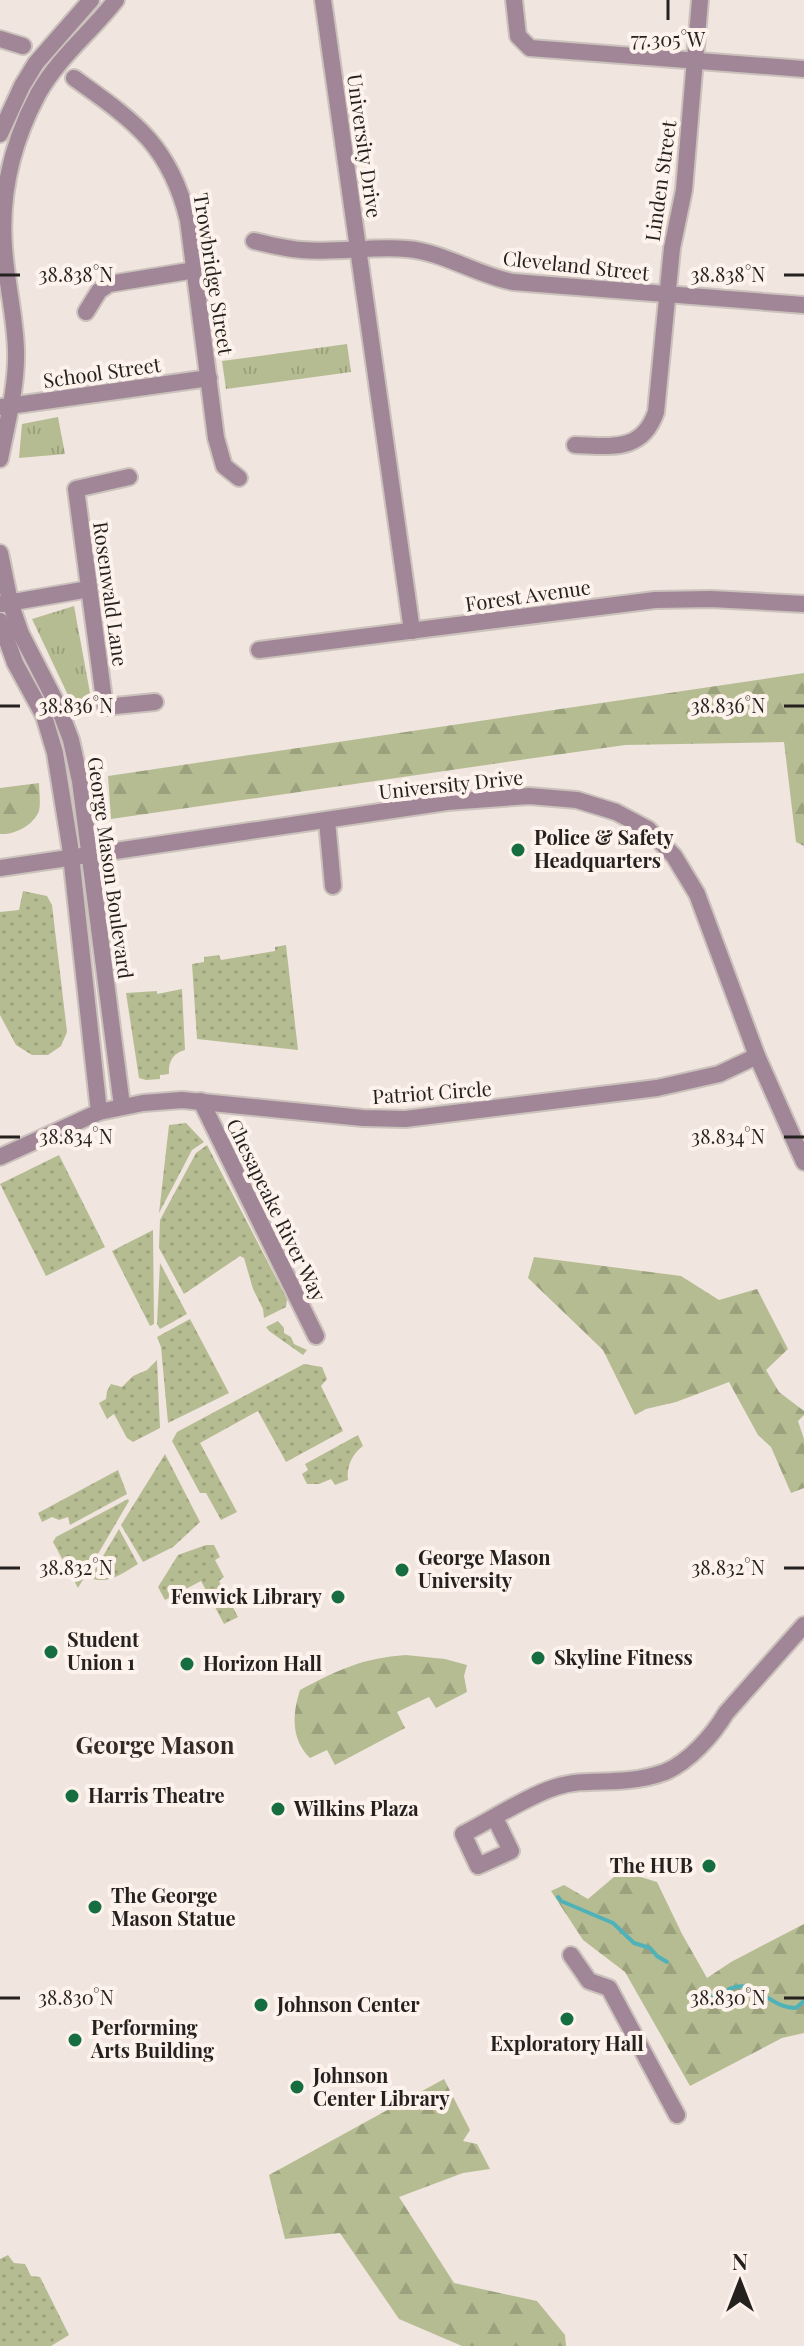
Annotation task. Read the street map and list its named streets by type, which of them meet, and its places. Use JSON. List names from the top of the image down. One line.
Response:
{"streets":{"street":["University Drive","Linden Street","Cleveland Street","Trowbridge Street","School Street","Rosenwald Lane","Forest Avenue","George Mason Boulevard","Patriot Circle","Chesapeake River Way"]},"crossings":[["University Drive","Cleveland Street"],["University Drive","Forest Avenue"],["University Drive","George Mason Boulevard"],["University Drive","Patriot Circle"],["Linden Street","Cleveland Street"],["Trowbridge Street","School Street"],["George Mason Boulevard","Patriot Circle"],["Patriot Circle","Chesapeake River Way"]],"districts":["George Mason"],"places":["Police & Safety Headquarters","George Mason University","Fenwick Library","Student Union 1","Skyline Fitness","Horizon Hall","Harris Theatre","Wilkins Plaza","The HUB","The George Mason Statue","Johnson Center","Exploratory Hall","Performing Arts Building","Johnson Center Library"],"north":"top","coordinates":["77.305°W","38.838°N","38.836°N","38.834°N","38.832°N","38.830°N"]}
